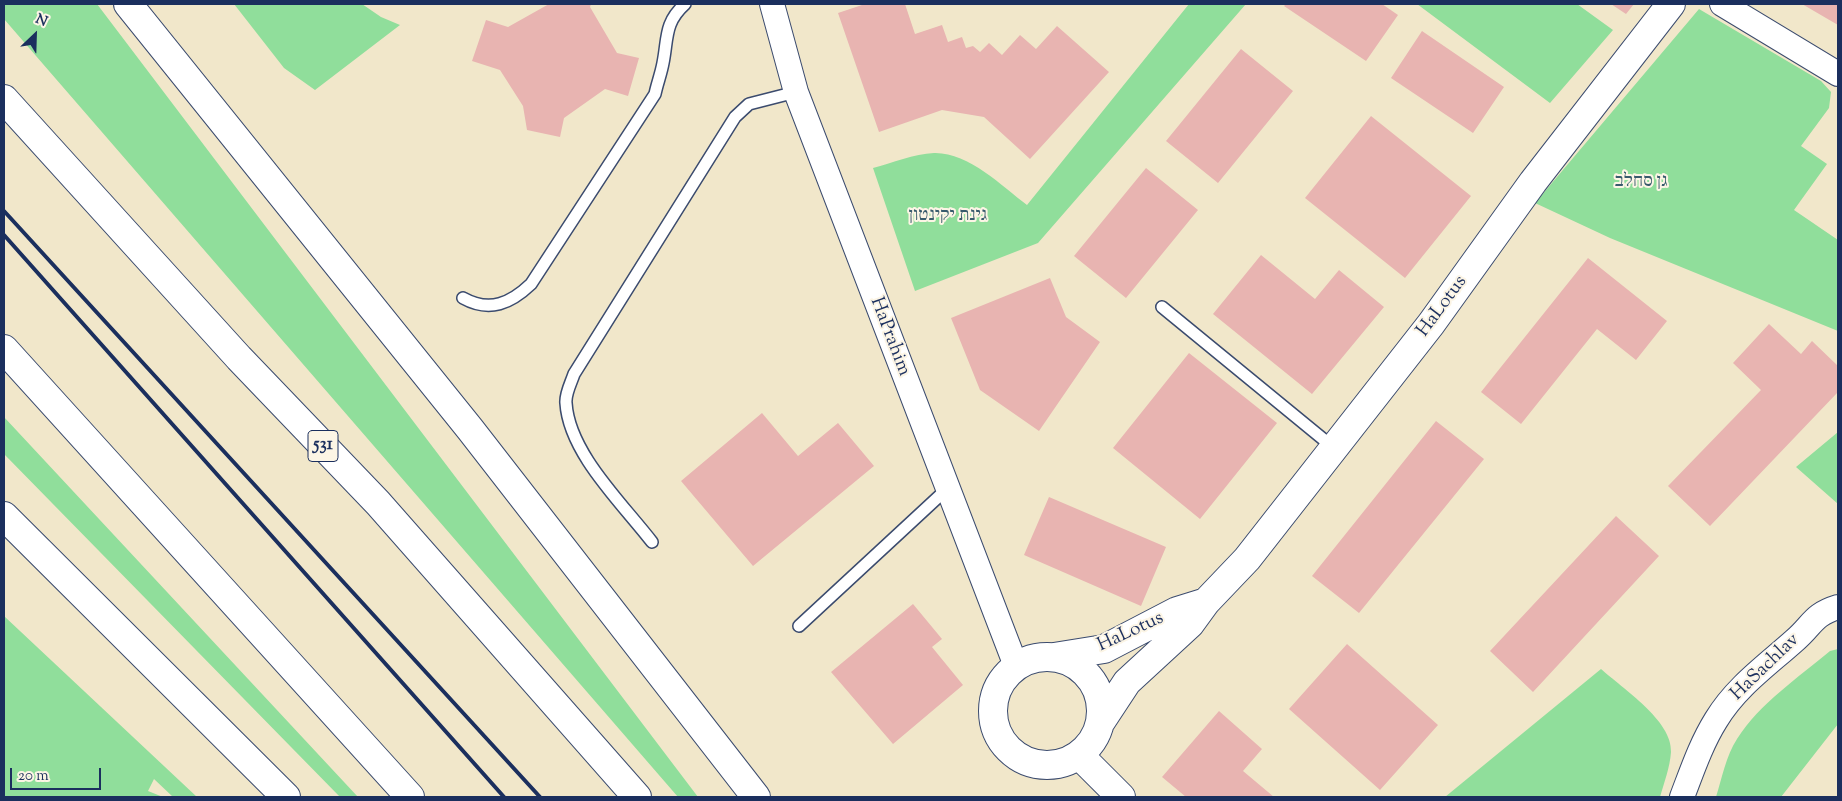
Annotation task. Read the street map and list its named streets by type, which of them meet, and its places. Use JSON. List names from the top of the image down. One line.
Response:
{"streets":{"main road":["HaLotus","531"],"street":["HaPrahim","HaSachlav"]},"crossings":[["HaLotus","HaPrahim"]],"parks":["גן סחלב","גינת יקינטון"],"scale_bar":"20 m","north":"top right"}
